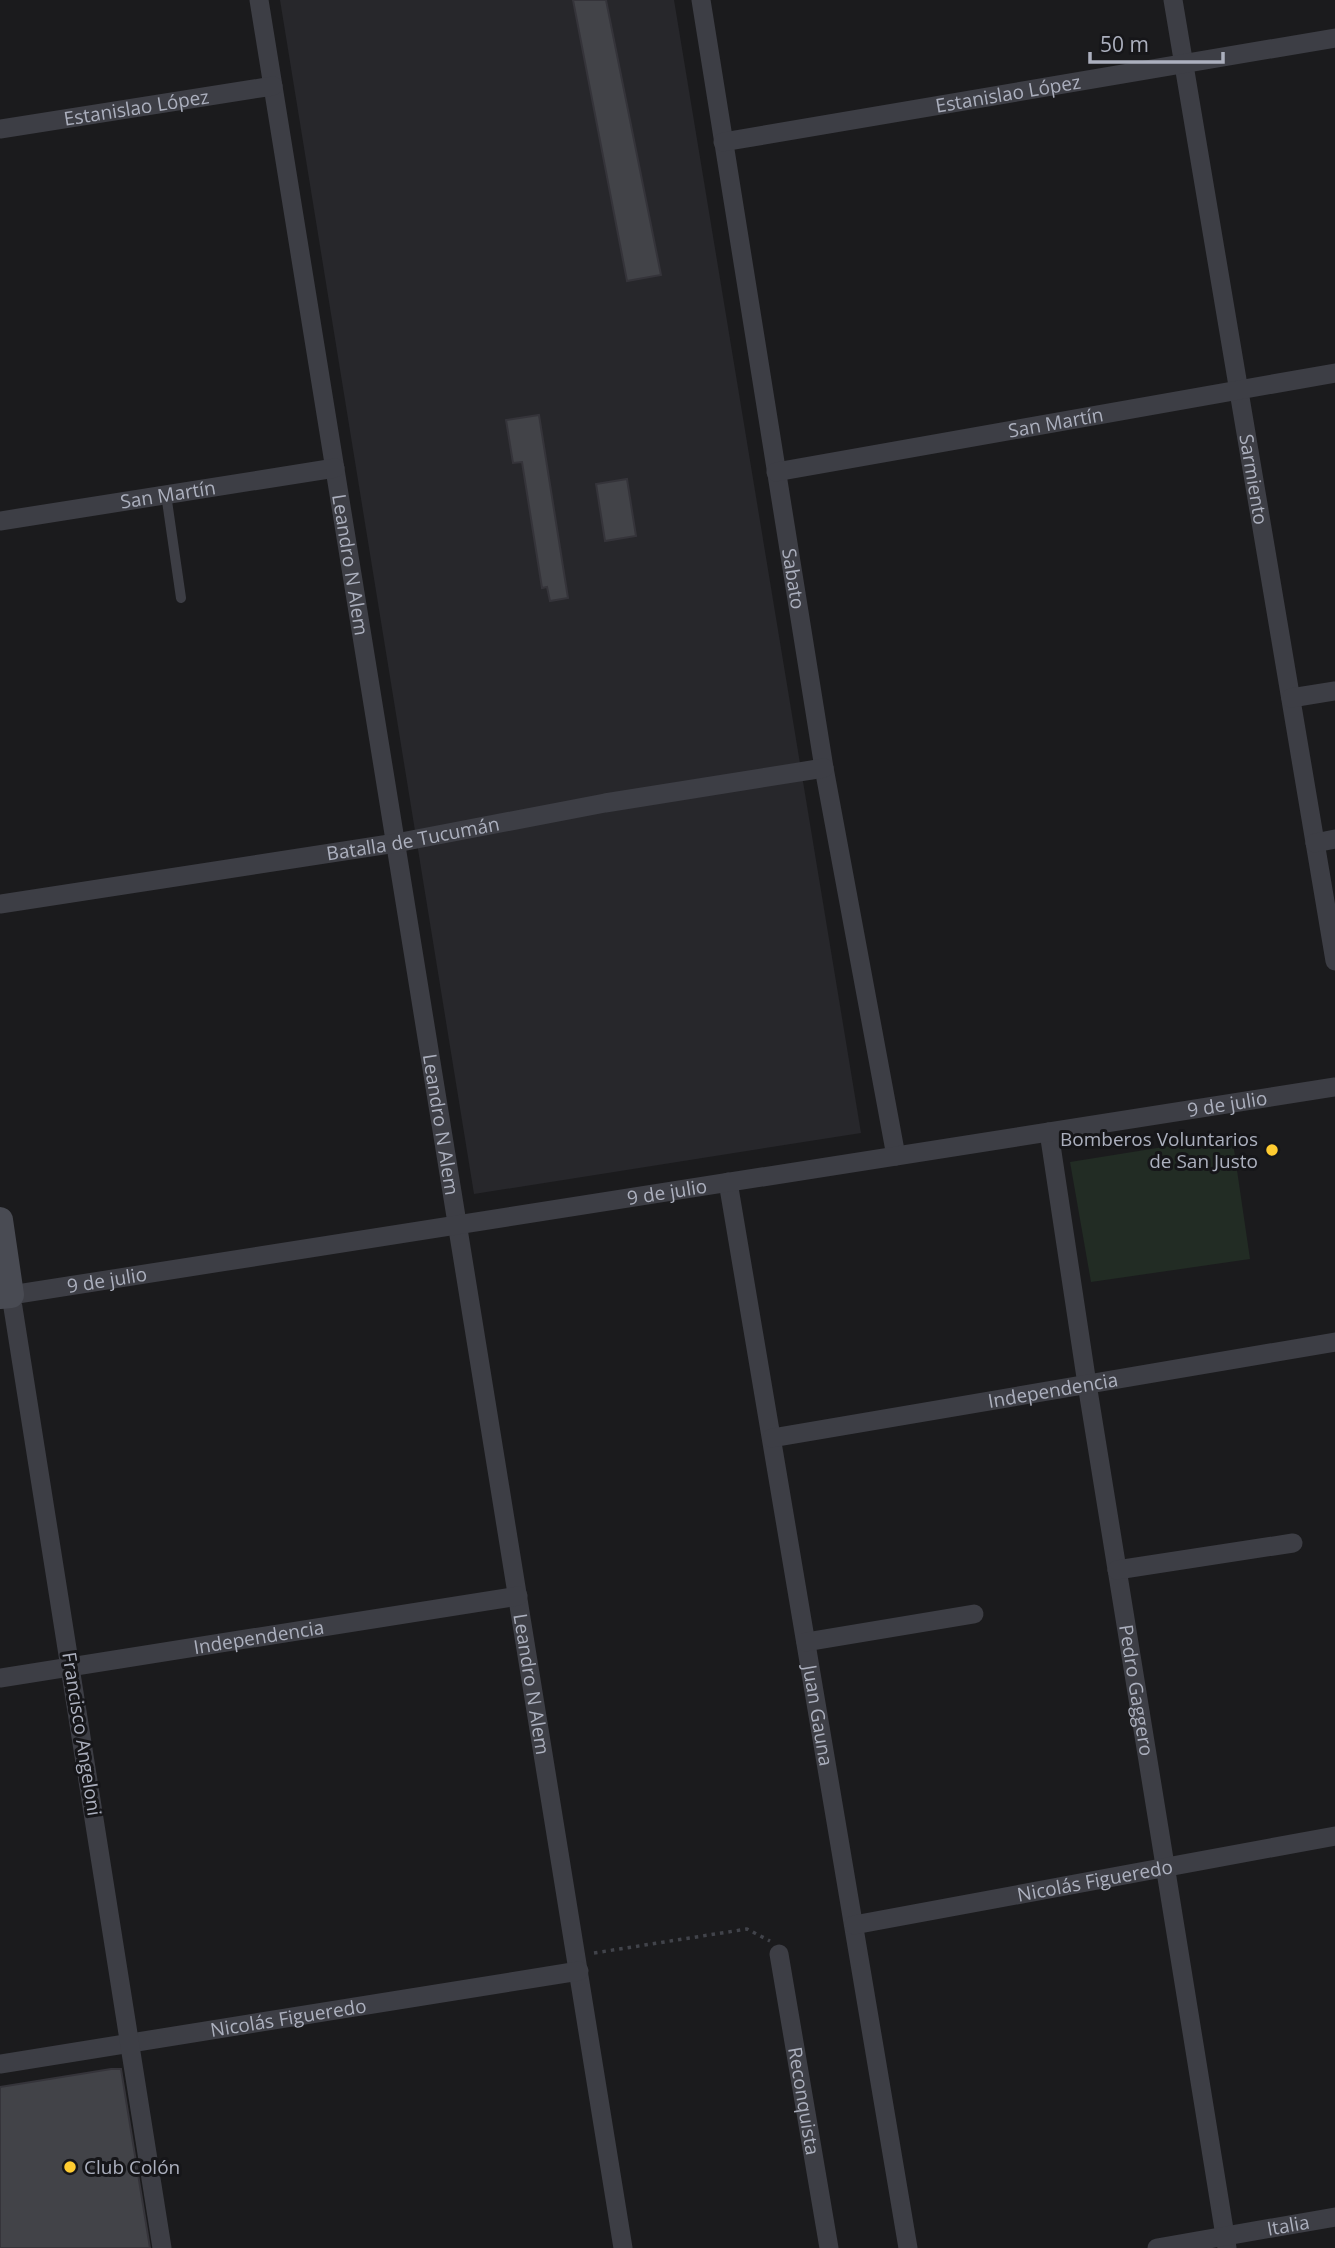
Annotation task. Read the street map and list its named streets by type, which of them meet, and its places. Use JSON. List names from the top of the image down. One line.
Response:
{"streets":{"main road":["Francisco Angeloni"],"street":["Estanislao López","San Martín","Sarmiento","Leandro N Alem","Sabato","Batalla de Tucumán","9 de julio","Independencia","Pedro Gaggero","Juan Gauna","Nicolás Figueredo","Reconquista","Italia"]},"crossings":[["Estanislao López","Sarmiento"],["Estanislao López","Leandro N Alem"],["Estanislao López","Sabato"],["San Martín","Sarmiento"],["San Martín","Leandro N Alem"],["San Martín","Sabato"],["Leandro N Alem","Batalla de Tucumán"],["Leandro N Alem","9 de julio"],["Leandro N Alem","Independencia"],["Leandro N Alem","Nicolás Figueredo"],["Sabato","Batalla de Tucumán"],["Sabato","9 de julio"],["9 de julio","Pedro Gaggero"],["9 de julio","Juan Gauna"],["9 de julio","Francisco Angeloni"],["Independencia","Pedro Gaggero"],["Independencia","Juan Gauna"],["Independencia","Francisco Angeloni"],["Pedro Gaggero","Nicolás Figueredo"],["Pedro Gaggero","Italia"],["Juan Gauna","Nicolás Figueredo"],["Francisco Angeloni","Nicolás Figueredo"]],"places":["Bomberos Voluntarios de San Justo","Club Colón"],"scale_bar":"50 m"}
